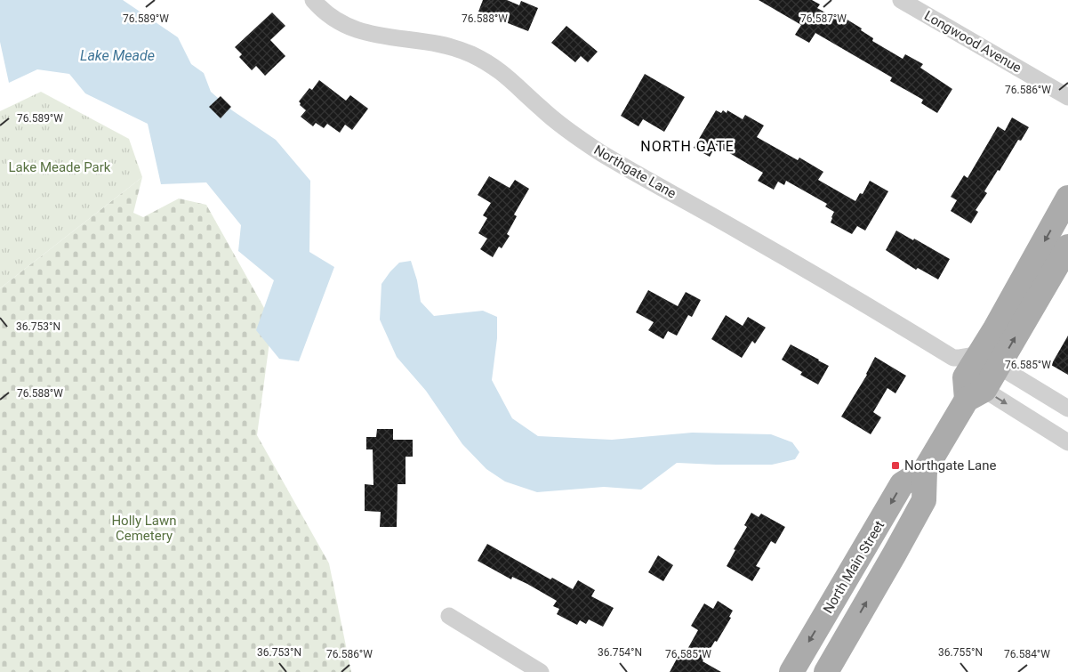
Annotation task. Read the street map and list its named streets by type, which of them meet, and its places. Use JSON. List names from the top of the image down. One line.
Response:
{"streets":{"main road":["North Main Street"],"street":["Longwood Avenue","Northgate Lane"]},"crossings":[["Northgate Lane","North Main Street"]],"districts":["NORTH GATE"],"water":["Lake Meade"],"parks":["Lake Meade Park","Holly Lawn Cemetery"],"places":{"transit":["Northgate Lane"]},"coordinates":["76.587°W","76.589°W","76.588°W","76.586°W","36.753°N","76.585°W","36.754°N","36.755°N","76.584°W"]}
